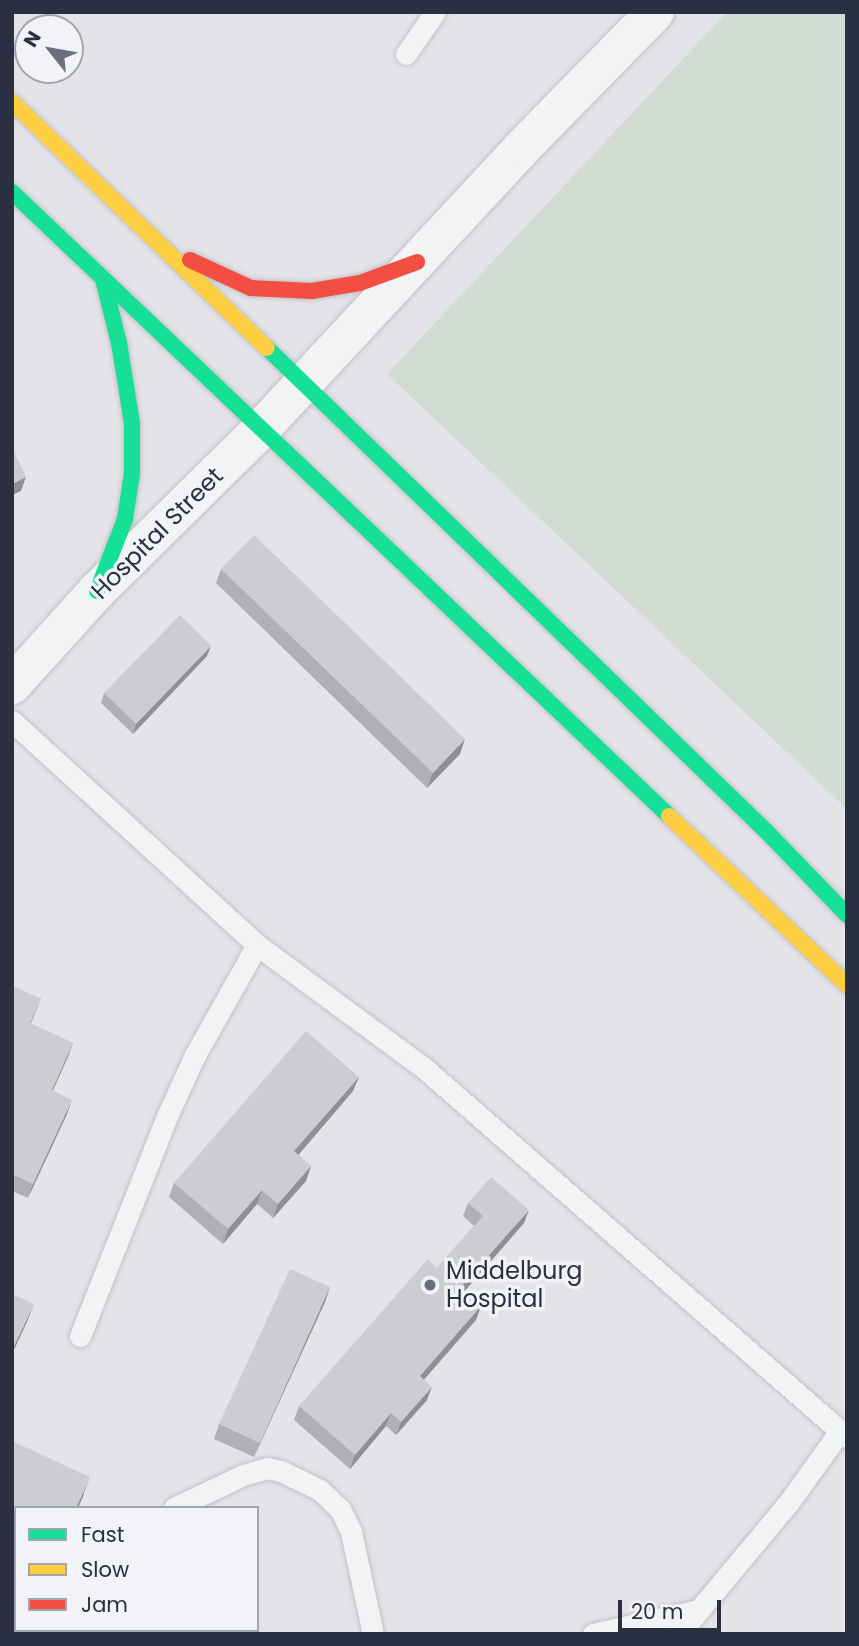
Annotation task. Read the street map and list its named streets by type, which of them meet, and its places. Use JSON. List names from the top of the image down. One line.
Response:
{"streets":{"street":["Hospital Street"]},"places":["Middelburg Hospital"],"legend":["Fast","Slow","Jam"],"scale_bar":"20 m","north":"top left"}
